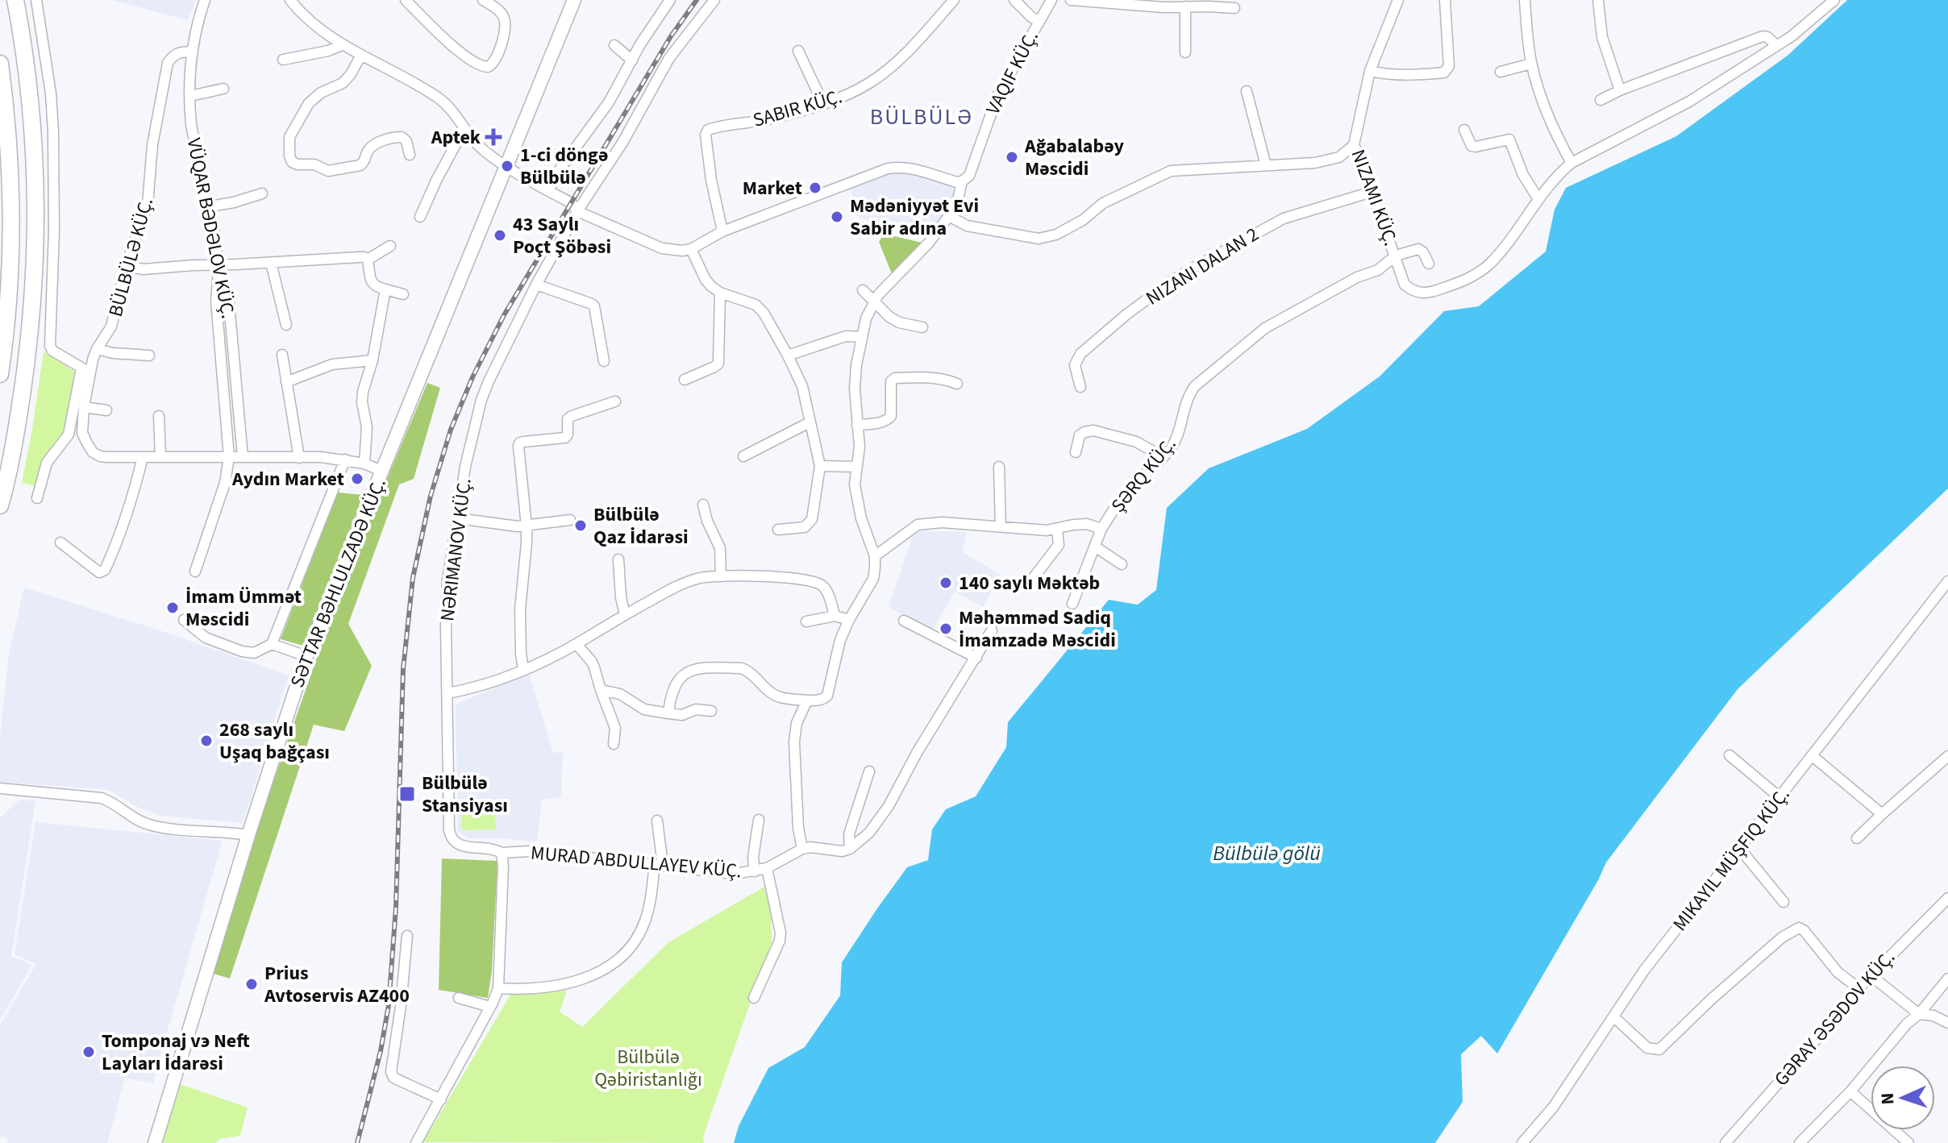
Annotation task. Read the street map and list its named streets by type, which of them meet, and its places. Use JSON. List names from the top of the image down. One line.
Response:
{"streets":{"main road":["SƏTTAR BƏHLULZADƏ KÜÇ."],"street":["VAQIF KÜÇ.","SABIR KÜÇ.","NIZAMI KÜÇ.","VÜQAR BƏDƏLOV KÜÇ.","BÜLBÜLƏ KÜÇ.","NIZANI DALAN 2","ŞƏRQ KÜÇ.","NƏRIMANOV KÜÇ.","MURAD ABDULLAYEV KÜÇ.","GƏRAY ƏSƏDOV KÜÇ."]},"crossings":[["NIZAMI KÜÇ.","NIZANI DALAN 2"],["NIZAMI KÜÇ.","ŞƏRQ KÜÇ."],["VÜQAR BƏDƏLOV KÜÇ.","BÜLBÜLƏ KÜÇ."],["BÜLBÜLƏ KÜÇ.","SƏTTAR BƏHLULZADƏ KÜÇ."],["NƏRIMANOV KÜÇ.","MURAD ABDULLAYEV KÜÇ."]],"districts":["BÜLBÜLƏ"],"water":["Bülbülə gölü"],"parks":["Bülbülə Qəbiristanlığı"],"places":{"health":["Aptek"],"other":["Ağabalabəy Məscidi","1-ci döngə Bülbülə","Market","Mədəniyyət Evi Sabir adına","43 Saylı Poçt Şöbəsi","Aydın Market","Bülbülə Qaz İdarəsi","140 saylı Məktəb","İmam Ümmət Məscidi","Məhəmməd Sadiq İmamzadə Məscidi","268 saylı Uşaq bağçası","Prius Avtoservis AZ400","Tomponaj vэ Neft Layları İdarəsi"],"transit":["Bülbülə Stansiyası"]},"north":"left"}
